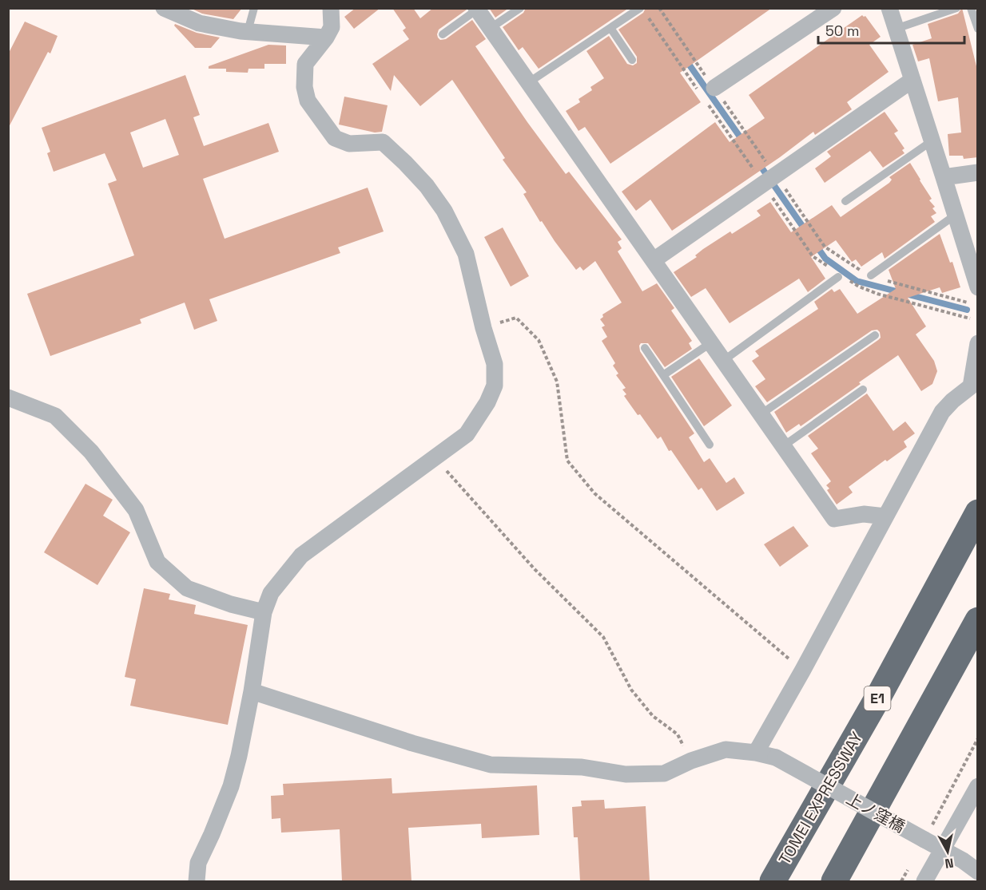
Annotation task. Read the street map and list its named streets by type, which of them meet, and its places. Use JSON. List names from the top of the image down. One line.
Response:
{"streets":{"highway":["E1","TOMEI EXPRESSWAY"],"street":["上ノ窪橋"]},"scale_bar":"50 m","north":"bottom"}
